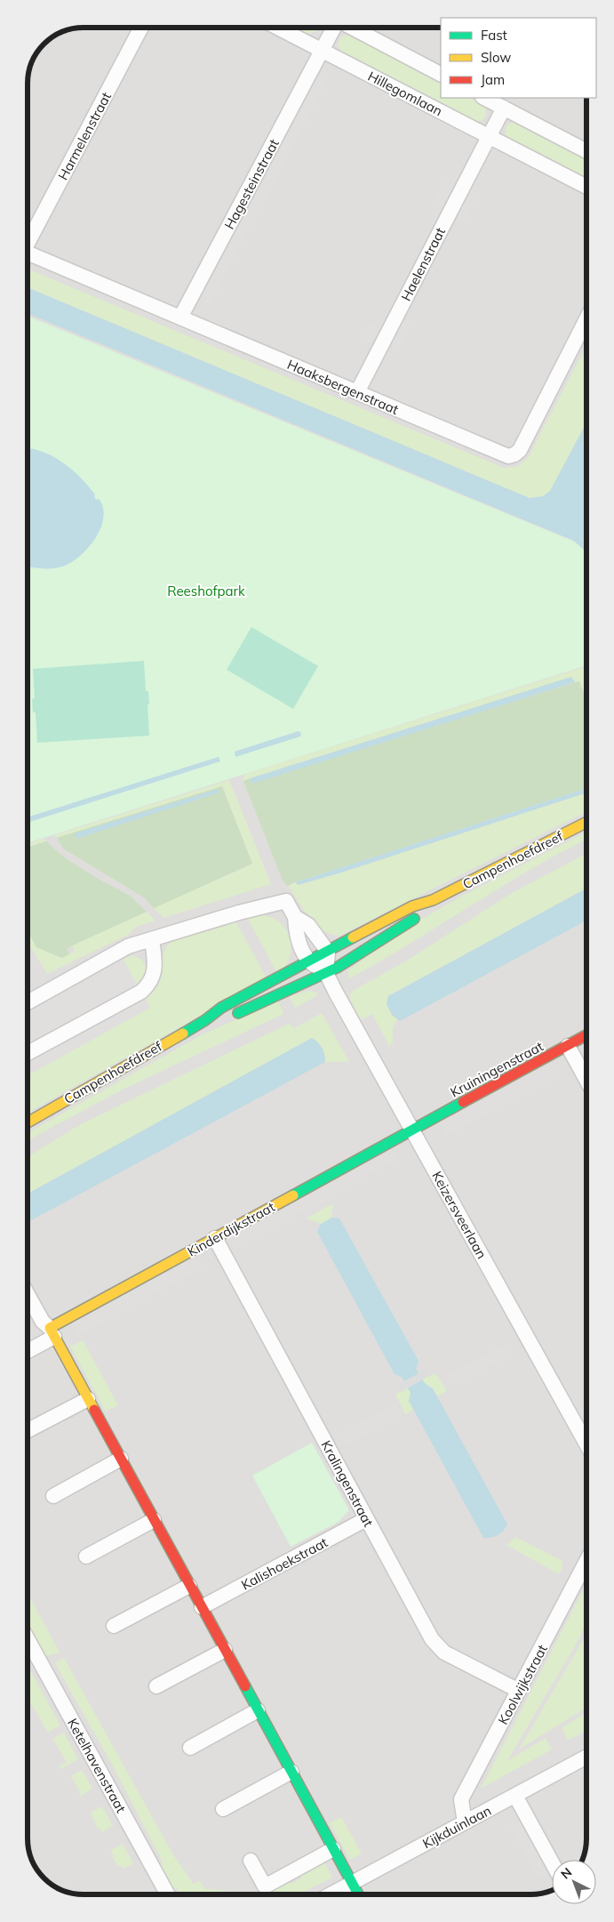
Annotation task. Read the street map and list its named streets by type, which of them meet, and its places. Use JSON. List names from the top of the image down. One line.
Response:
{"streets":{"street":["Hillegomlaan","Harmelenstraat","Hagesteinstraat","Haelenstraat","Haaksbergenstraat","Campenhoefdreef","Kruiningenstraat","Keizersveerlaan","Kinderdijkstraat","Kralingenstraat","Kalishoekstraat","Koolwijkstraat","Ketelhavenstraat","Kijkduinlaan"]},"crossings":[["Hillegomlaan","Hagesteinstraat"],["Hillegomlaan","Haelenstraat"],["Hagesteinstraat","Haaksbergenstraat"],["Haelenstraat","Haaksbergenstraat"],["Campenhoefdreef","Keizersveerlaan"],["Kruiningenstraat","Keizersveerlaan"],["Kruiningenstraat","Kinderdijkstraat"],["Keizersveerlaan","Kinderdijkstraat"],["Kinderdijkstraat","Kralingenstraat"],["Kralingenstraat","Kalishoekstraat"],["Kralingenstraat","Koolwijkstraat"],["Koolwijkstraat","Kijkduinlaan"]],"parks":["Reeshofpark"],"legend":["Fast","Slow","Jam"],"north":"top left"}
